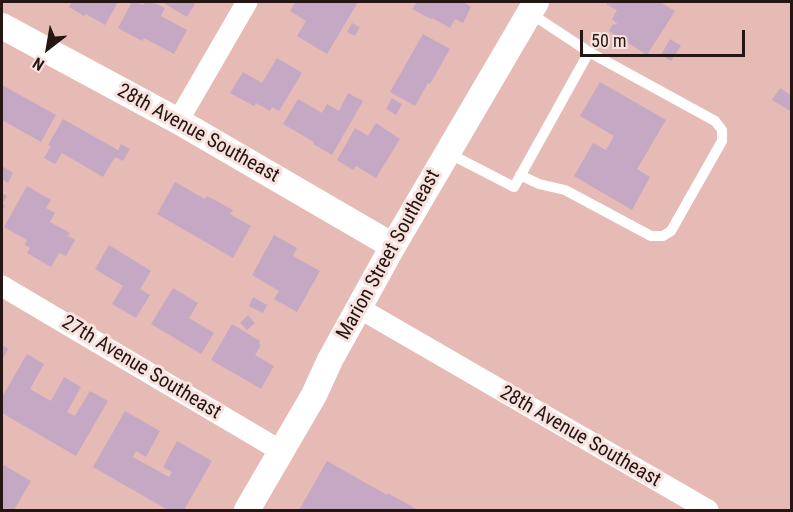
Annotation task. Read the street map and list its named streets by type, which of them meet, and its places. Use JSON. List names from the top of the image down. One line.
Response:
{"streets":{"street":["28th Avenue Southeast","Marion Street Southeast","27th Avenue Southeast"]},"crossings":[["28th Avenue Southeast","Marion Street Southeast"],["Marion Street Southeast","27th Avenue Southeast"]],"scale_bar":"50 m","north":"bottom left"}
